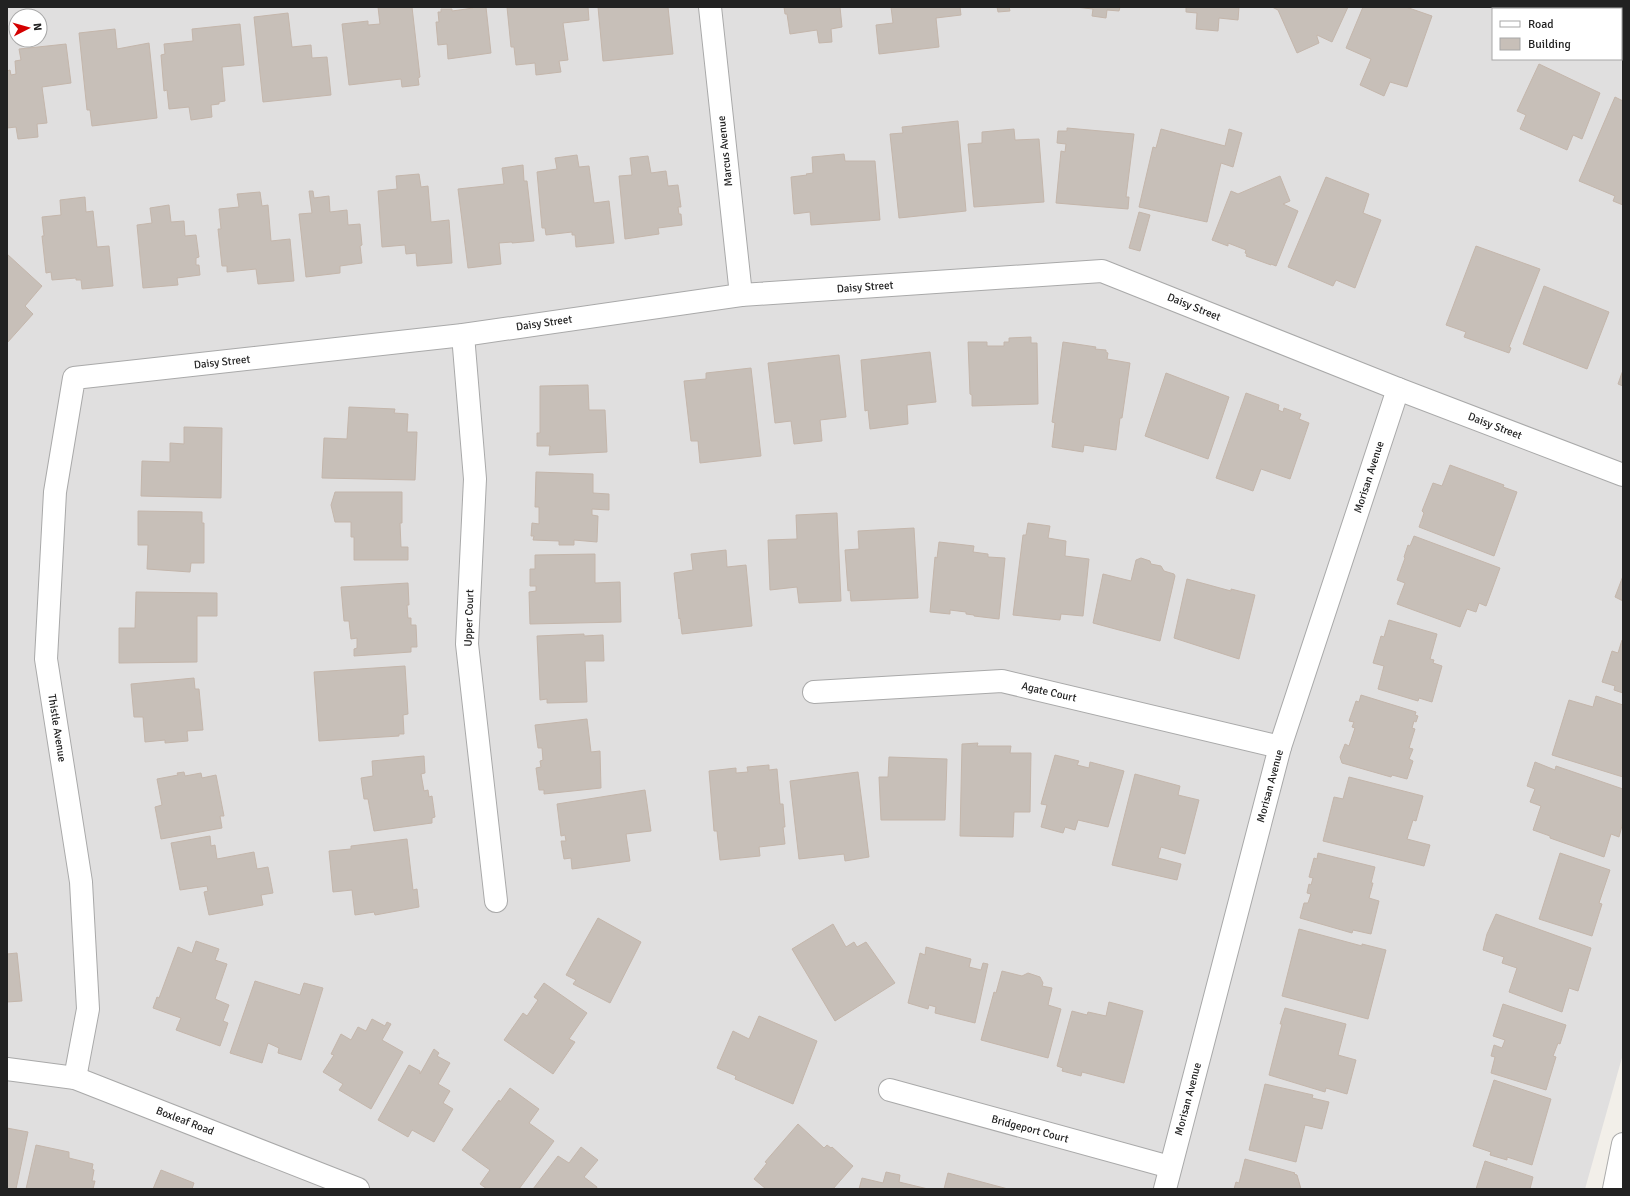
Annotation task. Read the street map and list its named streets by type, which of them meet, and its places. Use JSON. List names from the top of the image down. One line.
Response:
{"streets":{"street":["Marcus Avenue","Daisy Street","Morisan Avenue","Upper Court","Agate Court","Thistle Avenue","Boxleaf Road","Bridgeport Court"]},"crossings":[["Marcus Avenue","Daisy Street"],["Daisy Street","Morisan Avenue"],["Daisy Street","Upper Court"],["Daisy Street","Thistle Avenue"],["Morisan Avenue","Agate Court"],["Morisan Avenue","Bridgeport Court"],["Thistle Avenue","Boxleaf Road"]],"legend":["Road","Building"],"north":"right"}
